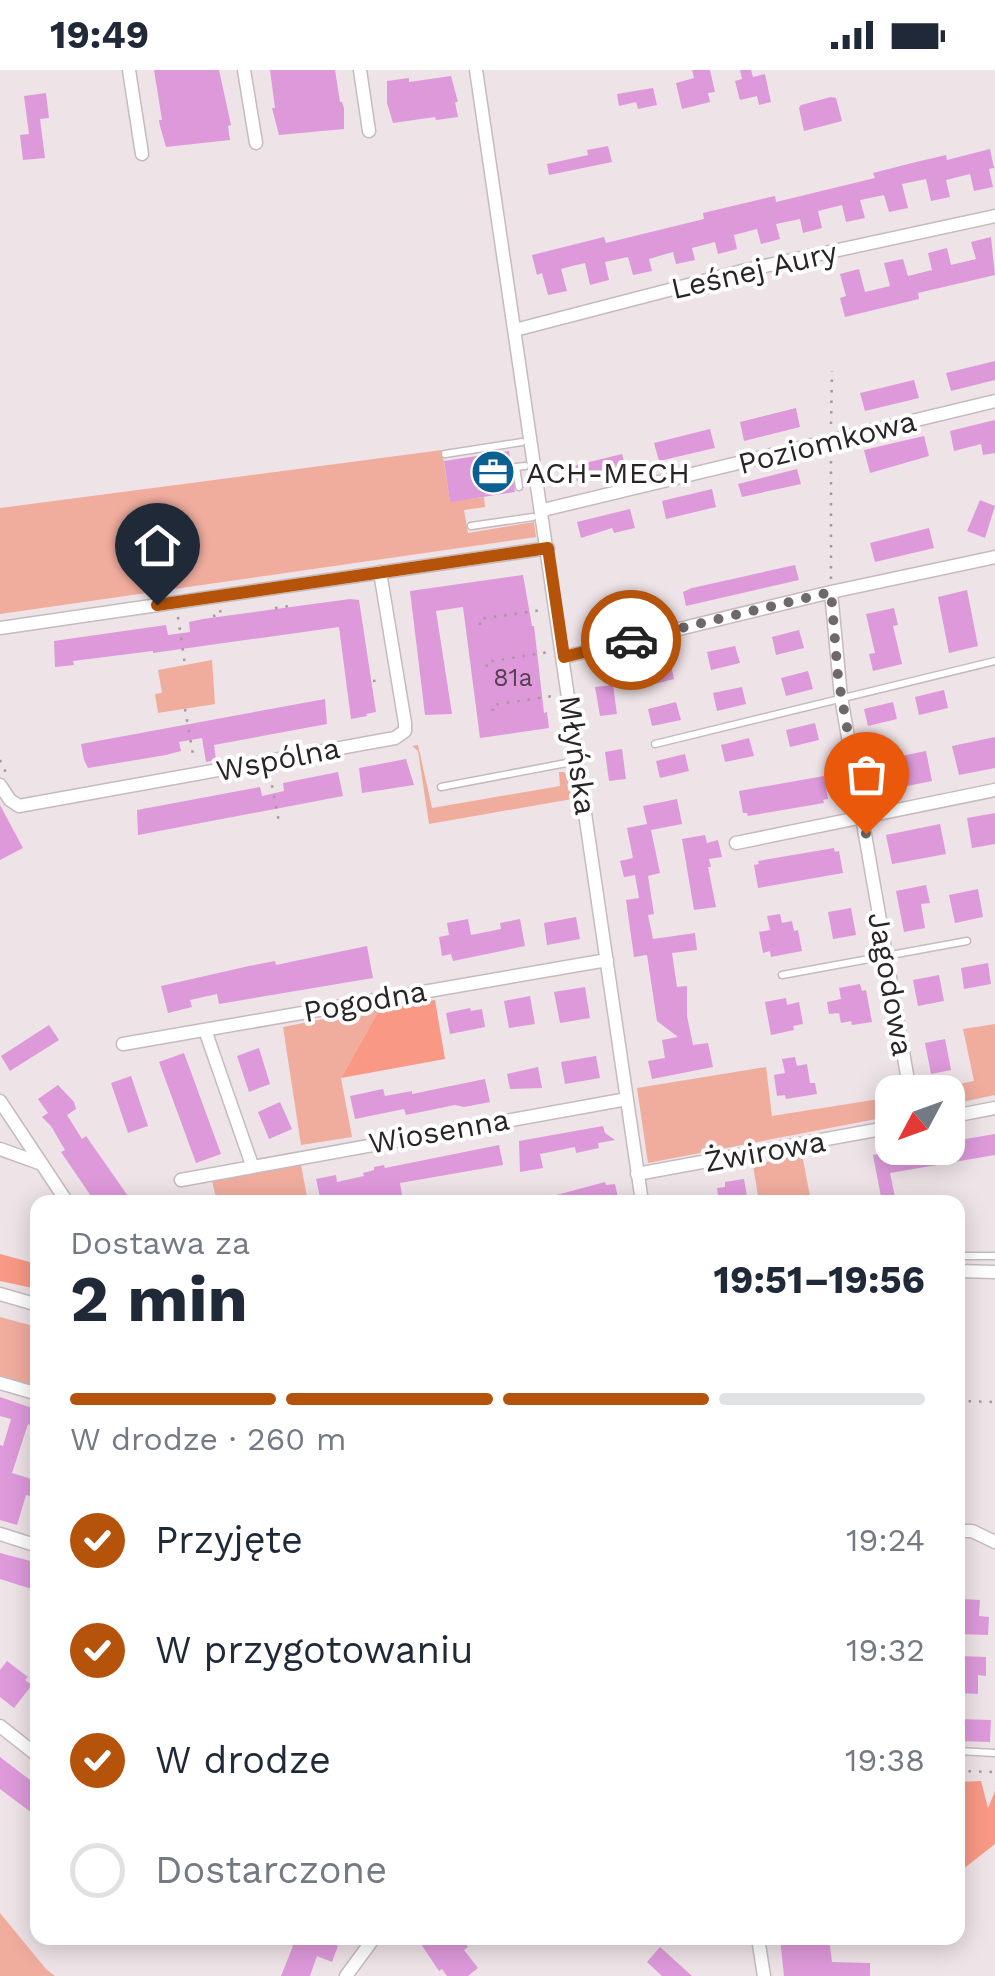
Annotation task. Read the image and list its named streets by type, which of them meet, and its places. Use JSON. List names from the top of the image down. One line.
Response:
{"streets":{"street":["Leśnej Aury","Poziomkowa","Młyńska","Wspólna","Jagodowa","Pogodna","Wiosenna","Żwirowa"]},"crossings":[["Leśnej Aury","Młyńska"],["Poziomkowa","Młyńska"],["Młyńska","Pogodna"],["Młyńska","Wiosenna"],["Młyńska","Żwirowa"]],"places":{"office":["ACH-MECH"]},"house_numbers":["81a"],"north":"bottom left","page":{"status":"19:49","heading":["2 min","Dostawa za","19:51–19:56"],"bar":"W drodze · 260 m","list":[["Przyjęte","19:24"],["W przygotowaniu","19:32"],["W drodze","19:38"],"Dostarczone"]}}
